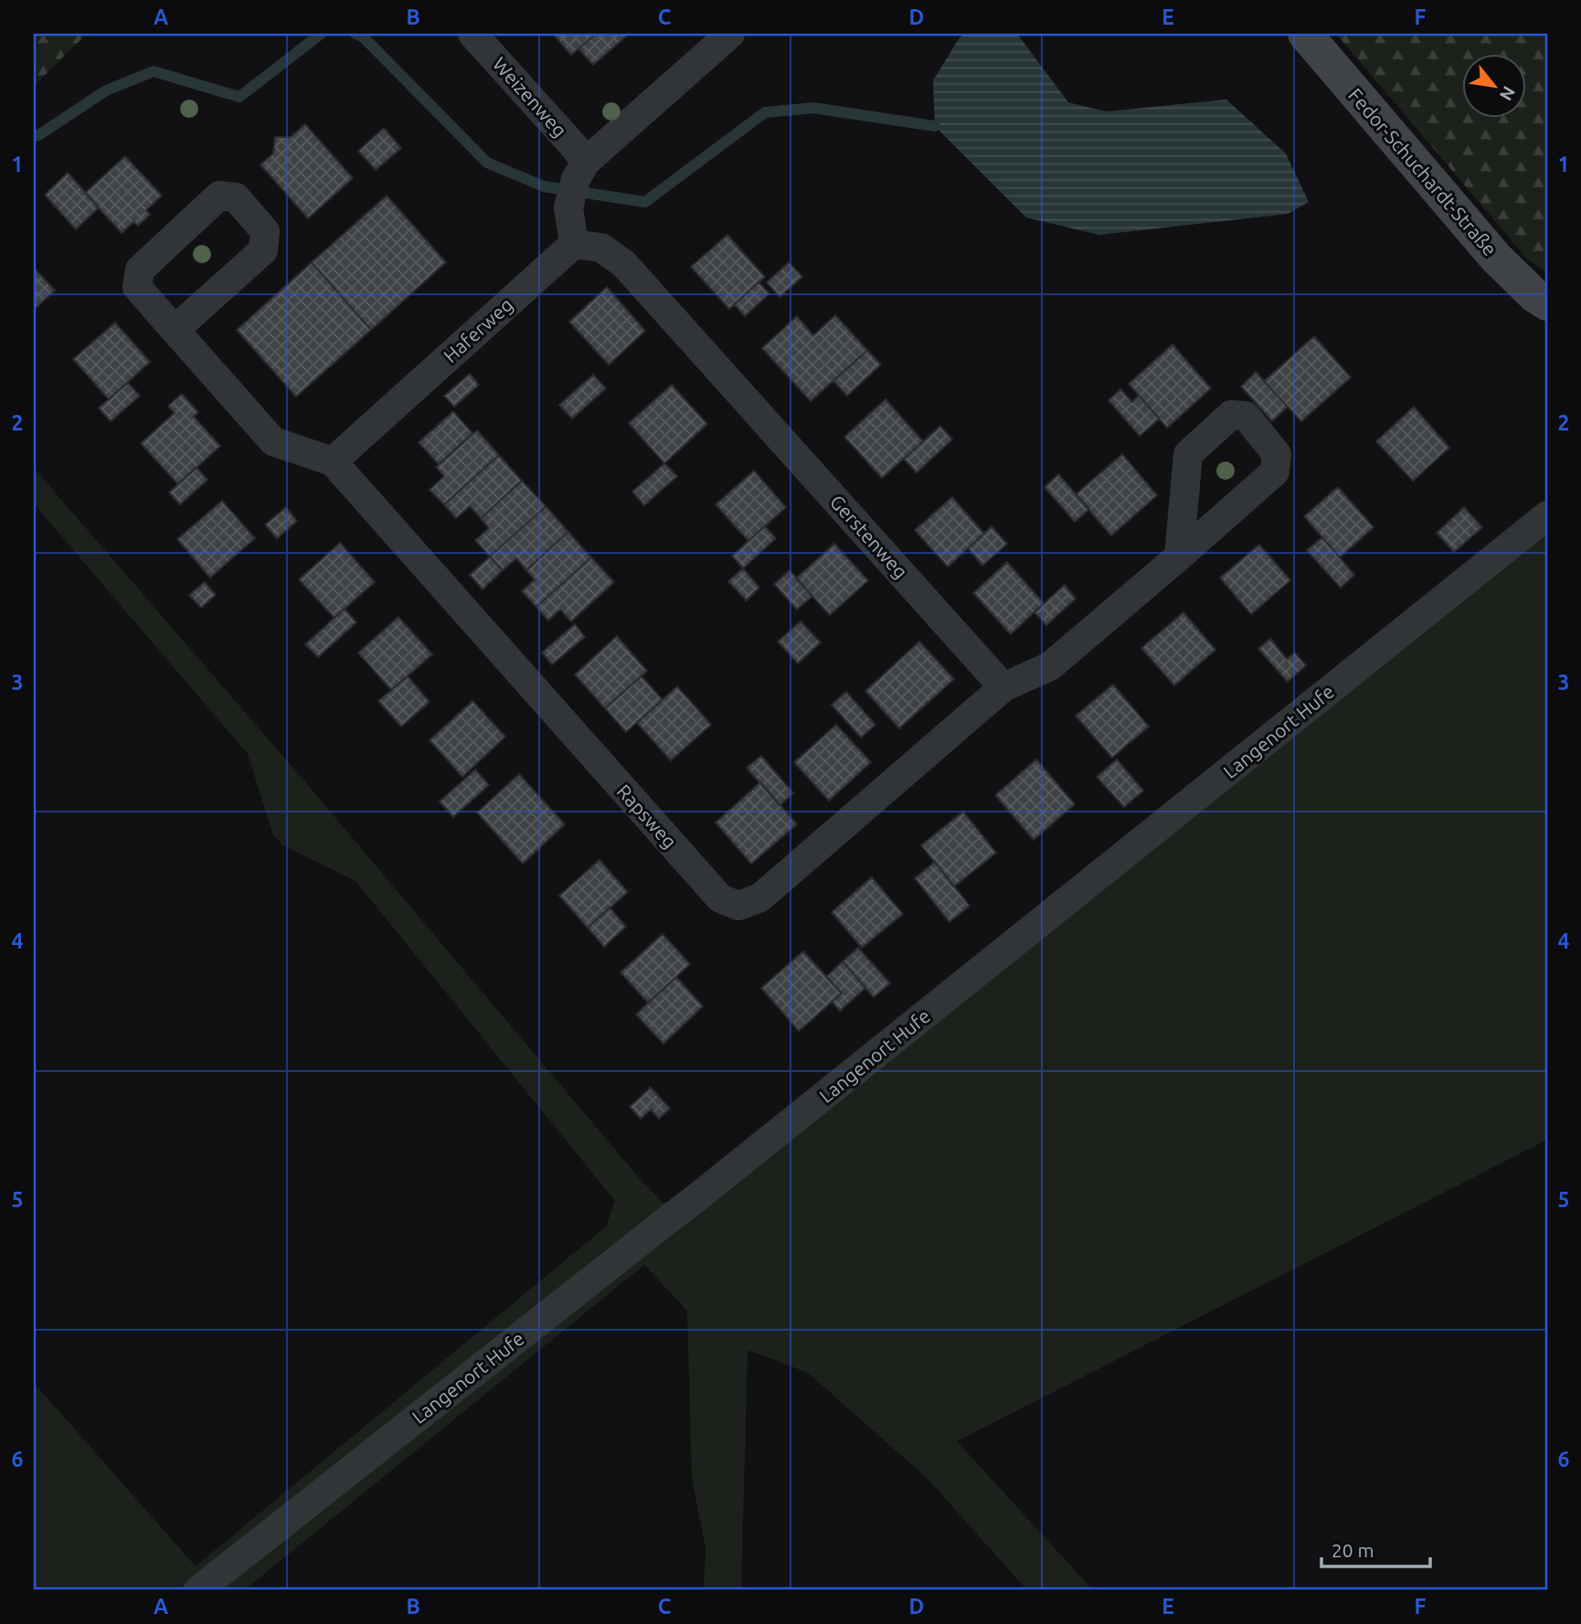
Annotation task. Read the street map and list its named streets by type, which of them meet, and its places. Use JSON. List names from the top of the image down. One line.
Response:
{"streets":{"street":["Weizenweg","Fedor-Schuchardt-Straße","Haferweg","Gerstenweg","Langenort Hufe","Rapsweg"]},"crossings":[["Haferweg","Gerstenweg"],["Haferweg","Rapsweg"],["Gerstenweg","Rapsweg"]],"scale_bar":"20 m","north":"bottom right","grid":{"columns":["A","B","C","D","E","F"],"rows":["1","2","3","4","5","6"]}}
